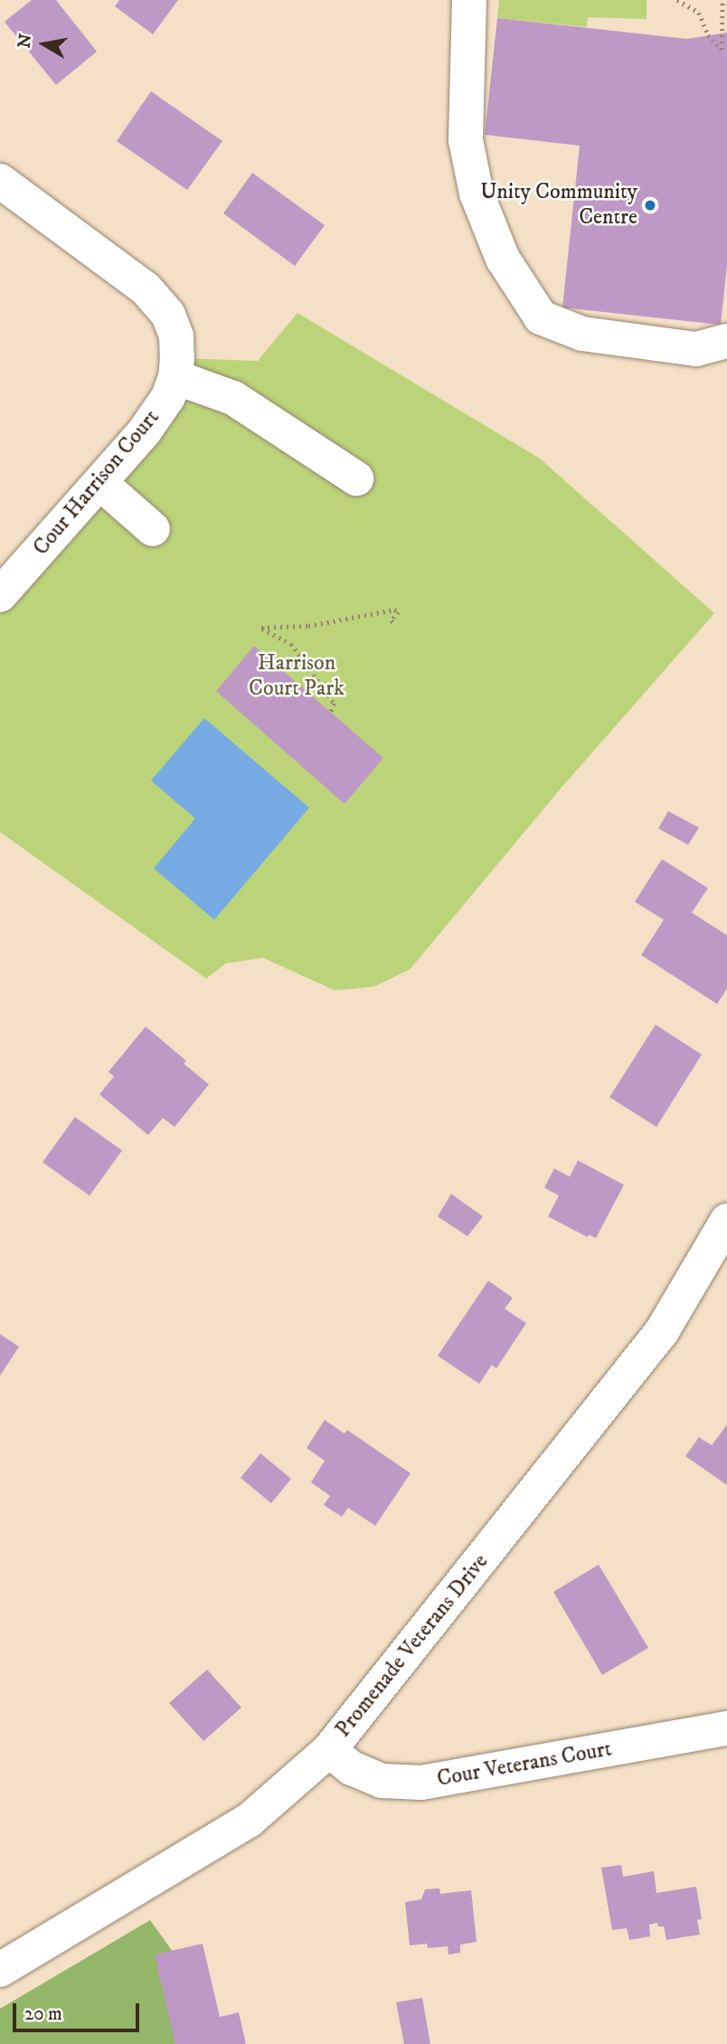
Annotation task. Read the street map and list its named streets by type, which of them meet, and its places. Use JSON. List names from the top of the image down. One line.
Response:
{"streets":{"street":["Cour Harrison Court","Promenade Veterans Drive","Cour Veterans Court"]},"crossings":[["Promenade Veterans Drive","Cour Veterans Court"]],"parks":["Harrison Court Park"],"places":["Unity Community Centre"],"scale_bar":"20 m","north":"left"}
